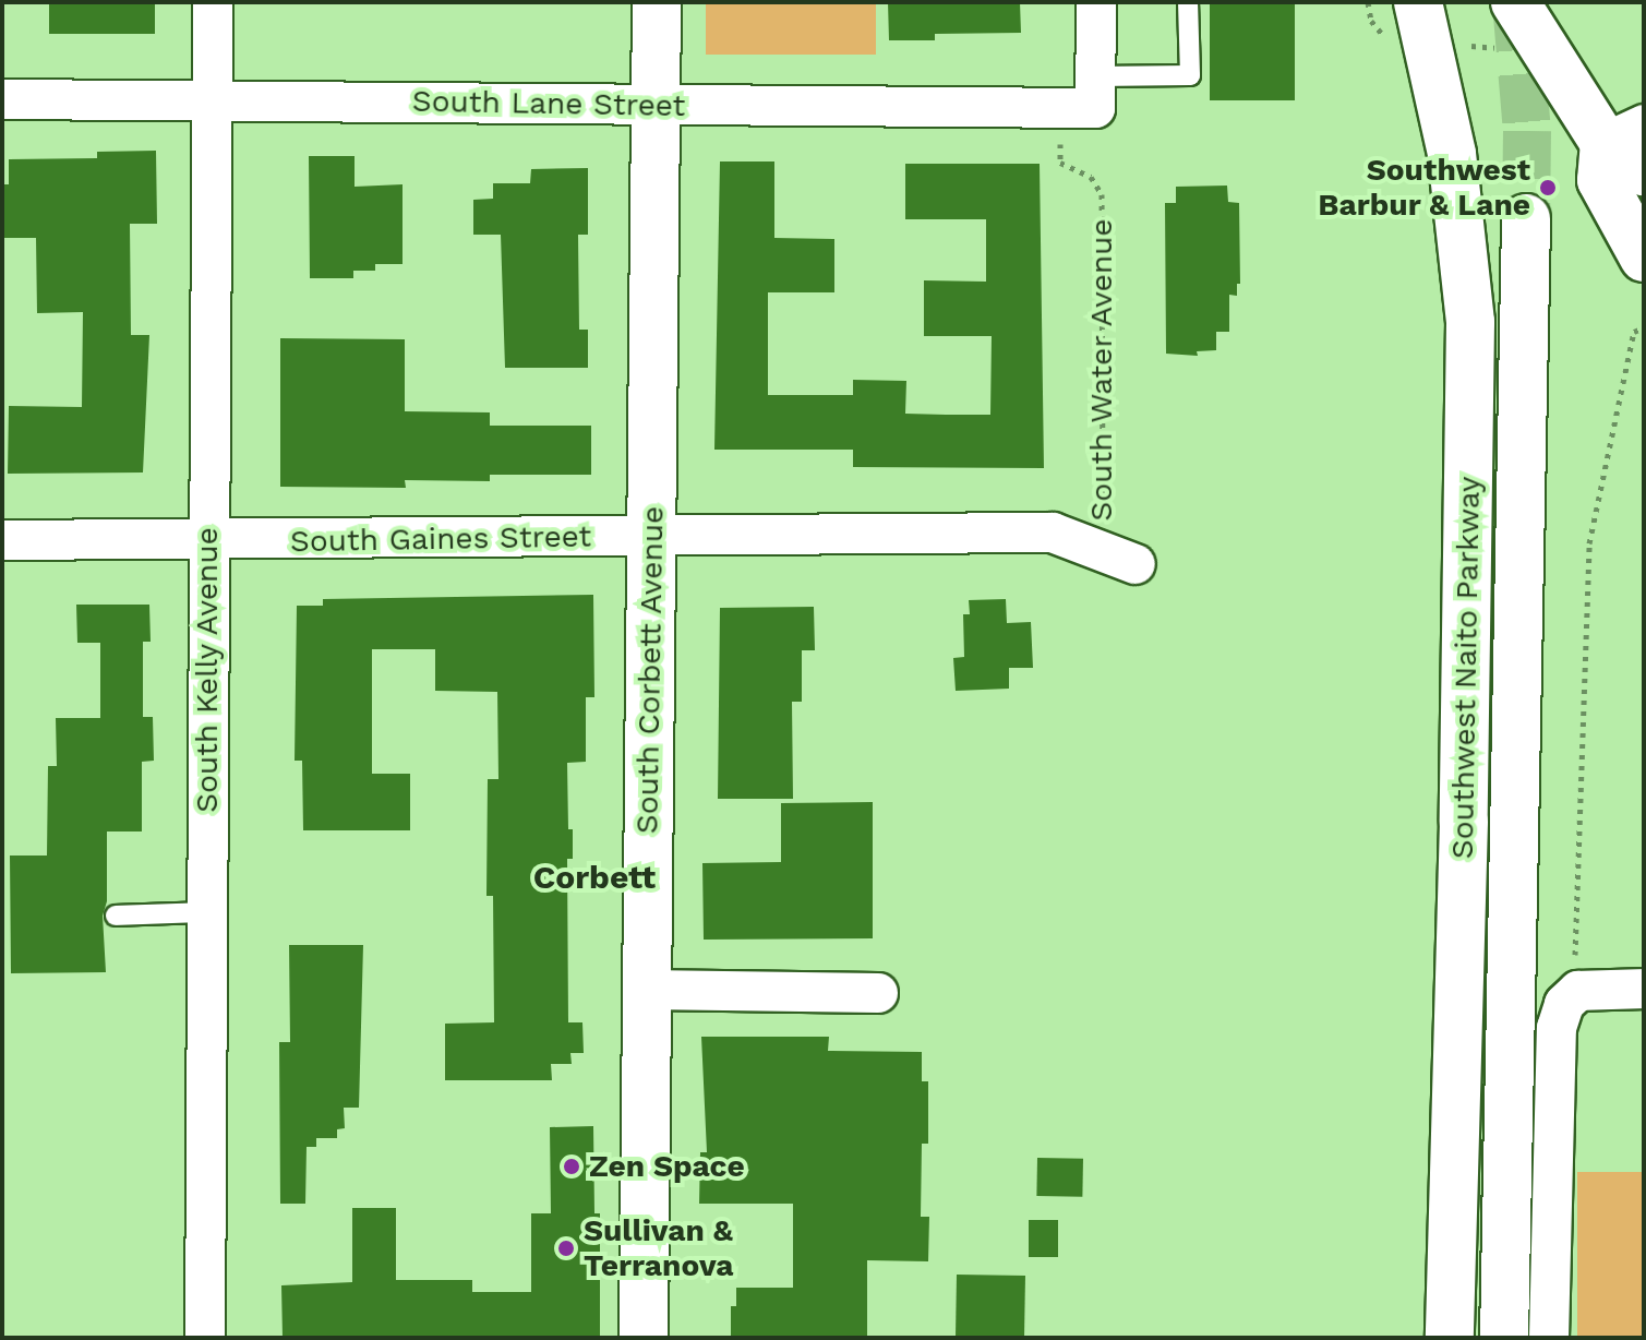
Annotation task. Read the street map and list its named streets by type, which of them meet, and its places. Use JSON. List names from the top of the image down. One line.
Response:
{"streets":{"main road":["Southwest Naito Parkway","South Corbett Avenue"],"street":["South Lane Street","South Gaines Street","South Kelly Avenue"],"path":["South Water Avenue"]},"crossings":[["South Lane Street","South Water Avenue"],["South Lane Street","South Kelly Avenue"],["South Lane Street","South Corbett Avenue"],["South Water Avenue","South Gaines Street"],["South Gaines Street","South Kelly Avenue"],["South Gaines Street","South Corbett Avenue"]],"districts":["Corbett"],"places":["Southwest Barbur & Lane","Zen Space","Sullivan & Terranova"]}
